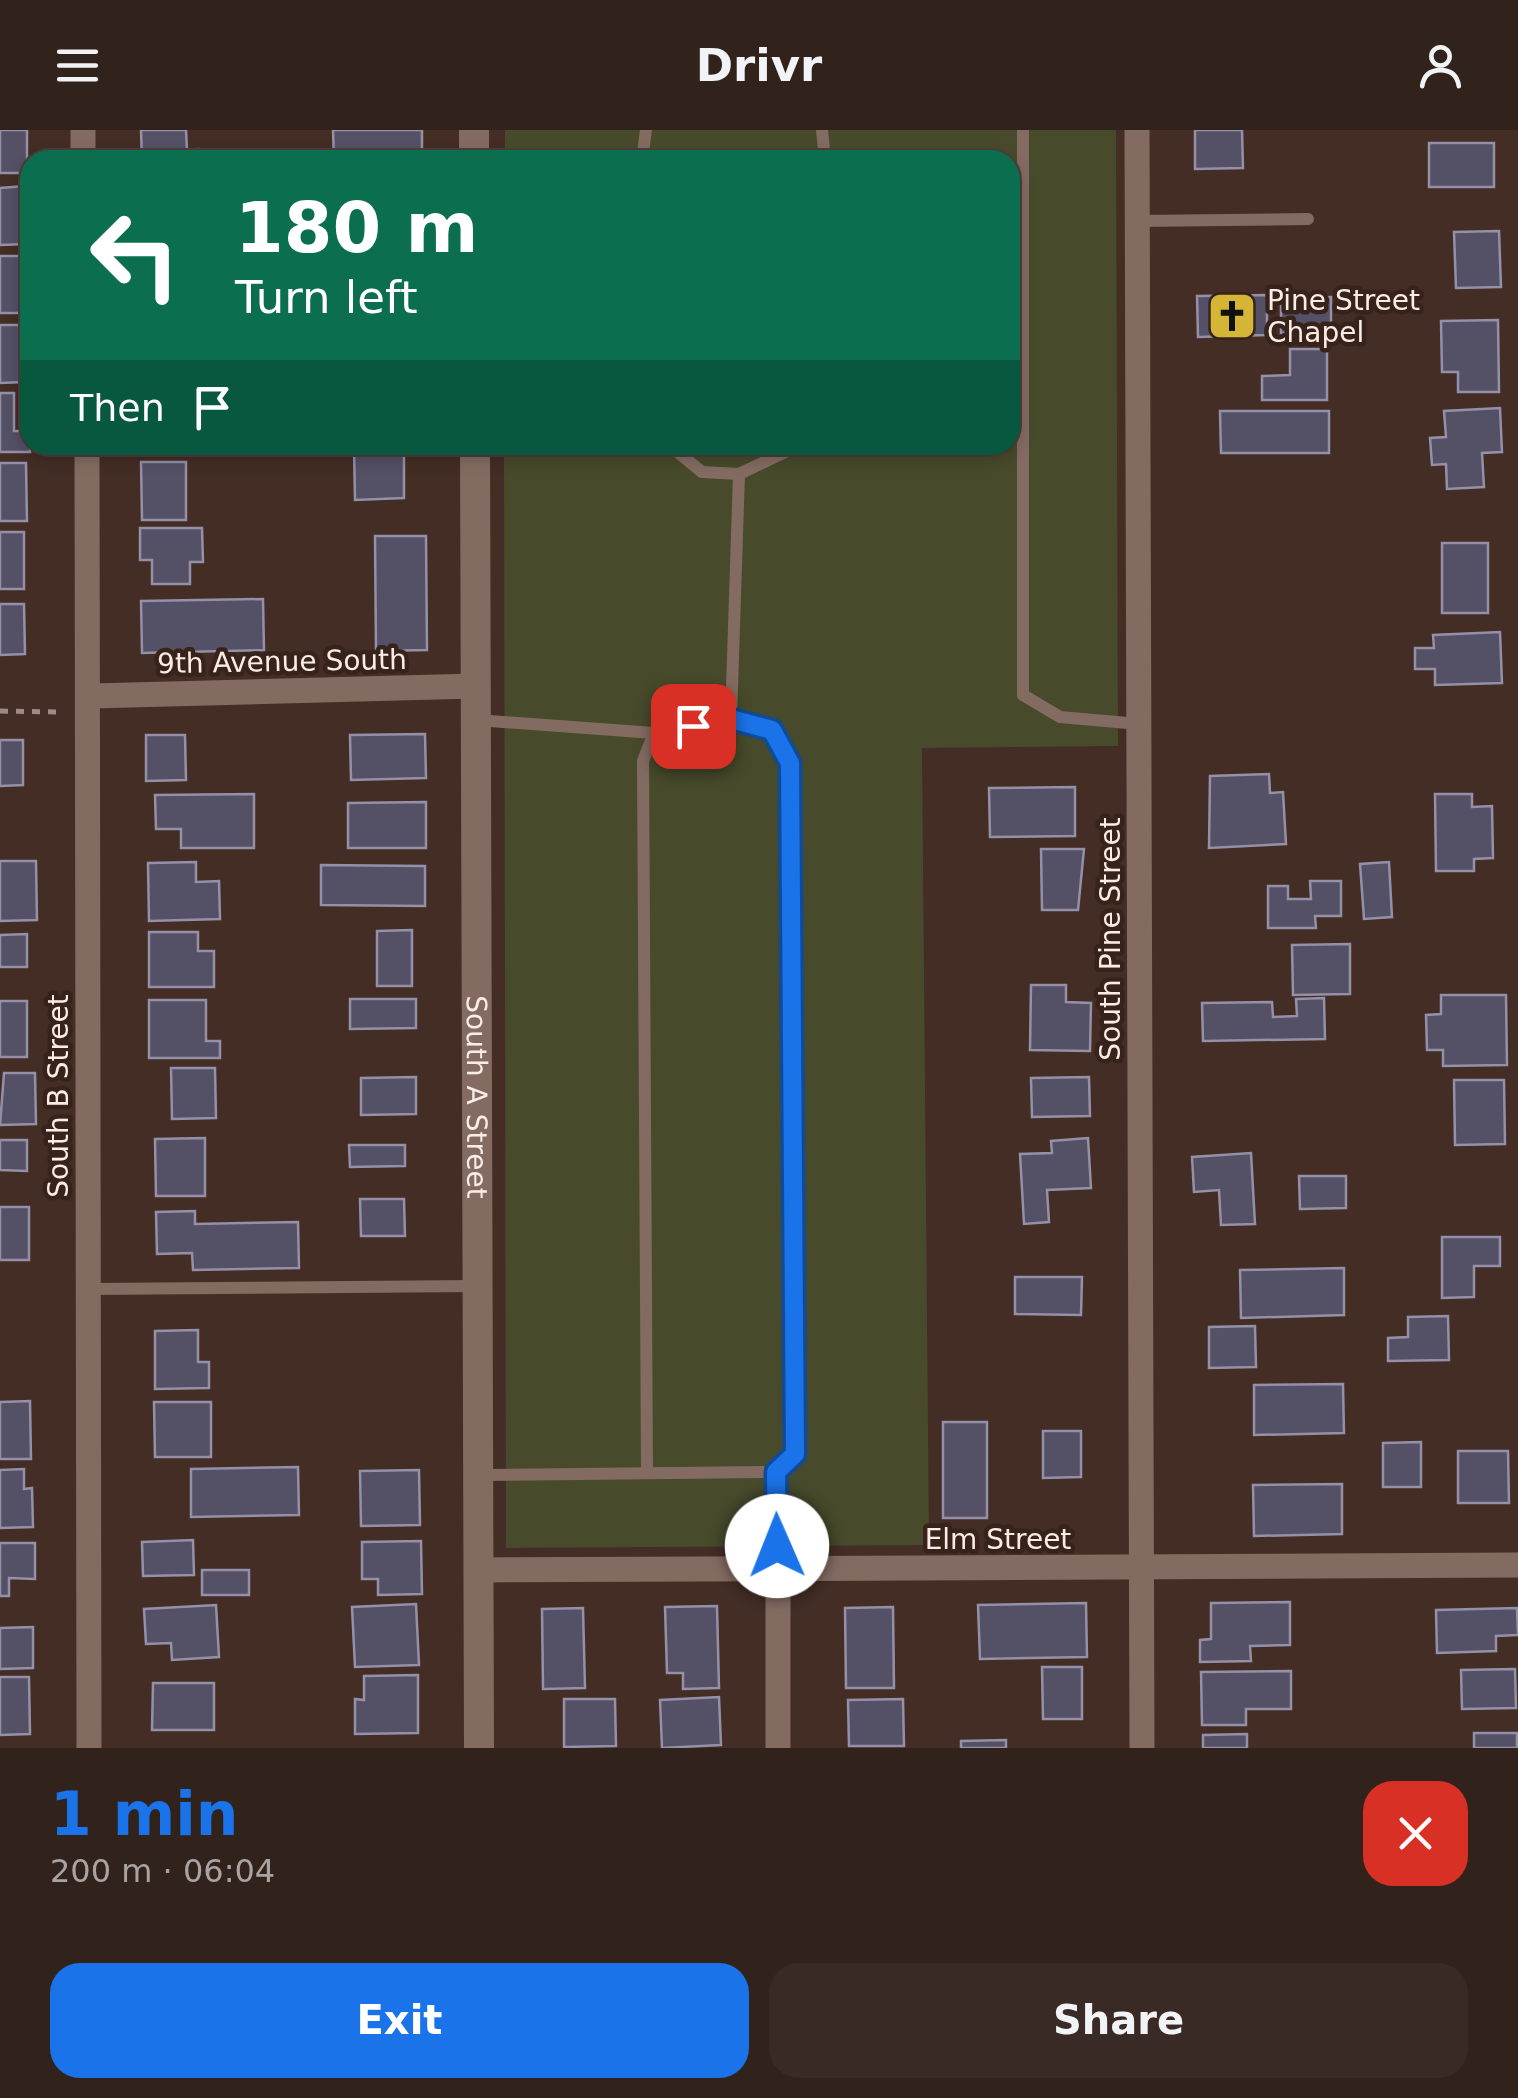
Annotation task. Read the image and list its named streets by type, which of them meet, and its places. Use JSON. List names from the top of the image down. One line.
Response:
{"streets":{"street":["9th Avenue South","South Pine Street","South B Street","South A Street","Elm Street"]},"crossings":[["9th Avenue South","South B Street"],["9th Avenue South","South A Street"],["South Pine Street","Elm Street"],["South A Street","Elm Street"]],"places":{"church":["Pine Street Chapel"]},"page":{"header":"Drivr","turn":["180 m","Turn left"],"then":"Then","heading":["1 min","200 m · 06:04"],"buttons":["Exit","Share"]}}
